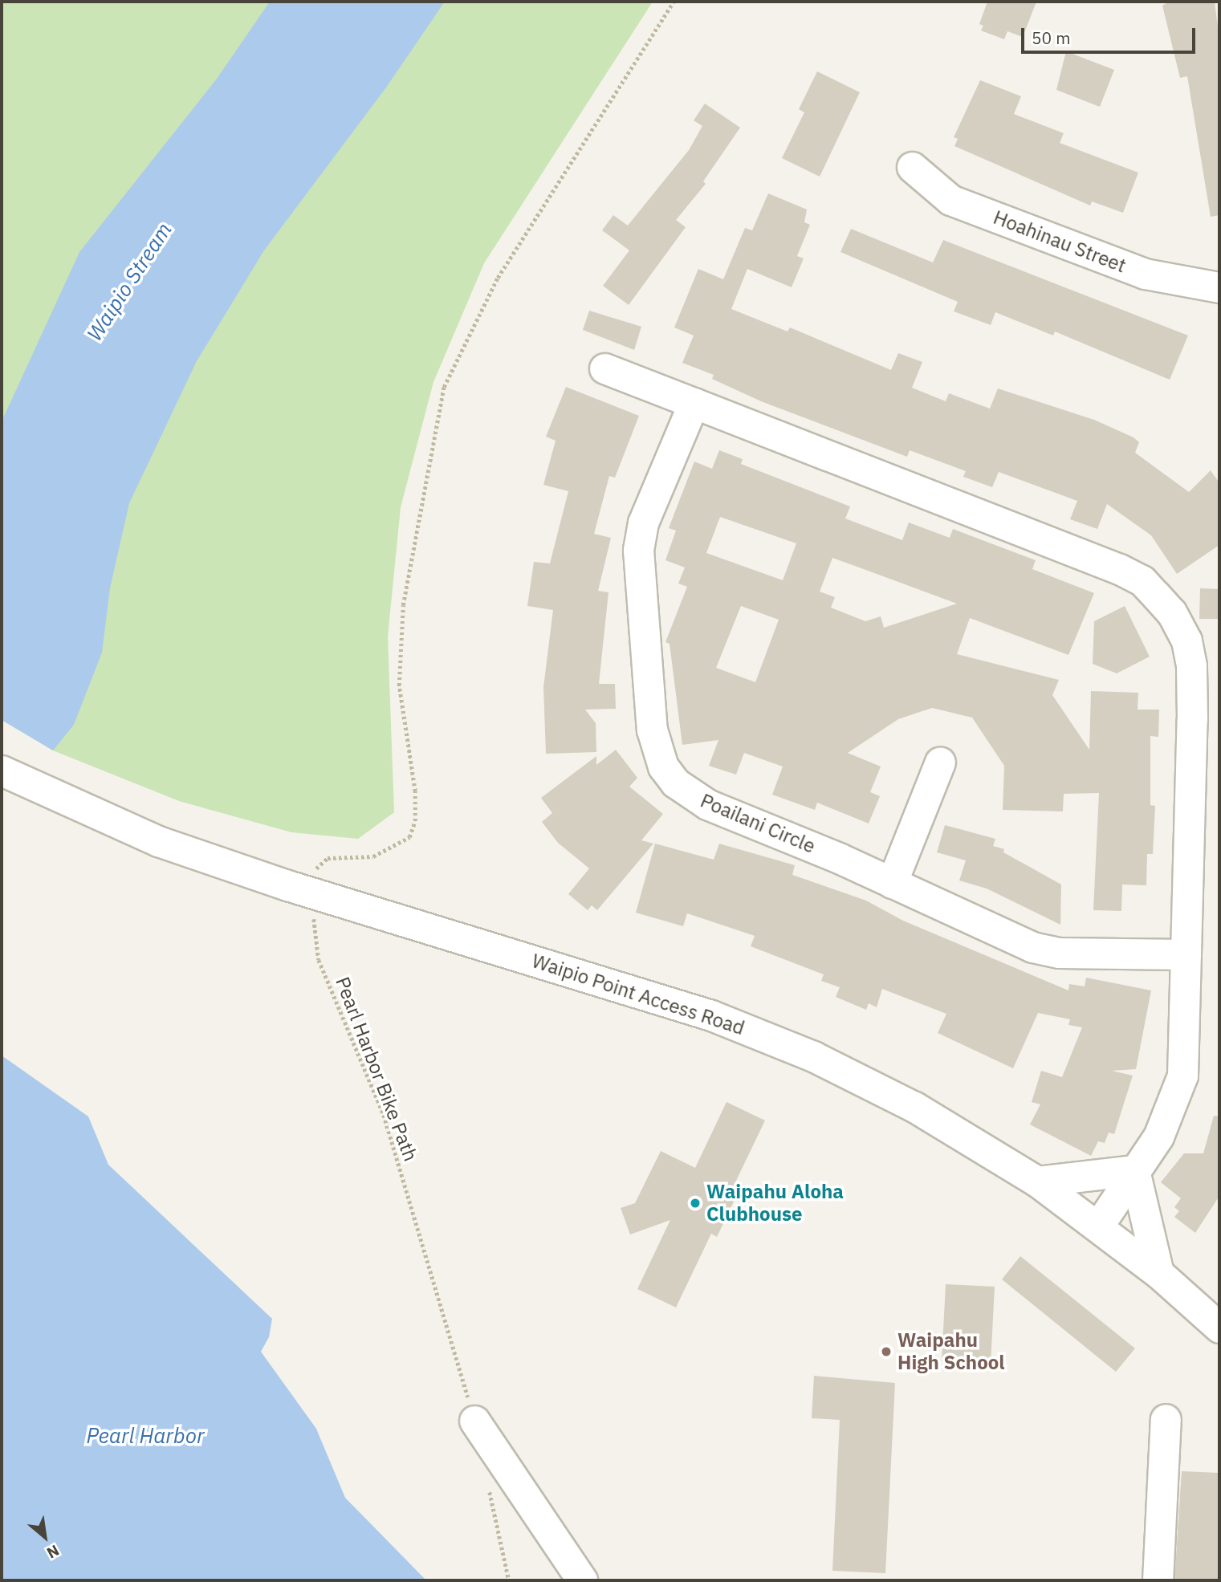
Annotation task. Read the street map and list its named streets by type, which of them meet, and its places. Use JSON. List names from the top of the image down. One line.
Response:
{"streets":{"street":["Hoahinau Street","Poailani Circle","Waipio Point Access Road"],"path":["Pearl Harbor Bike Path"]},"crossings":[["Waipio Point Access Road","Pearl Harbor Bike Path"]],"water":["Waipio Stream","Pearl Harbor"],"places":["Waipahu Aloha Clubhouse","Waipahu High School"],"scale_bar":"50 m","north":"bottom right"}
